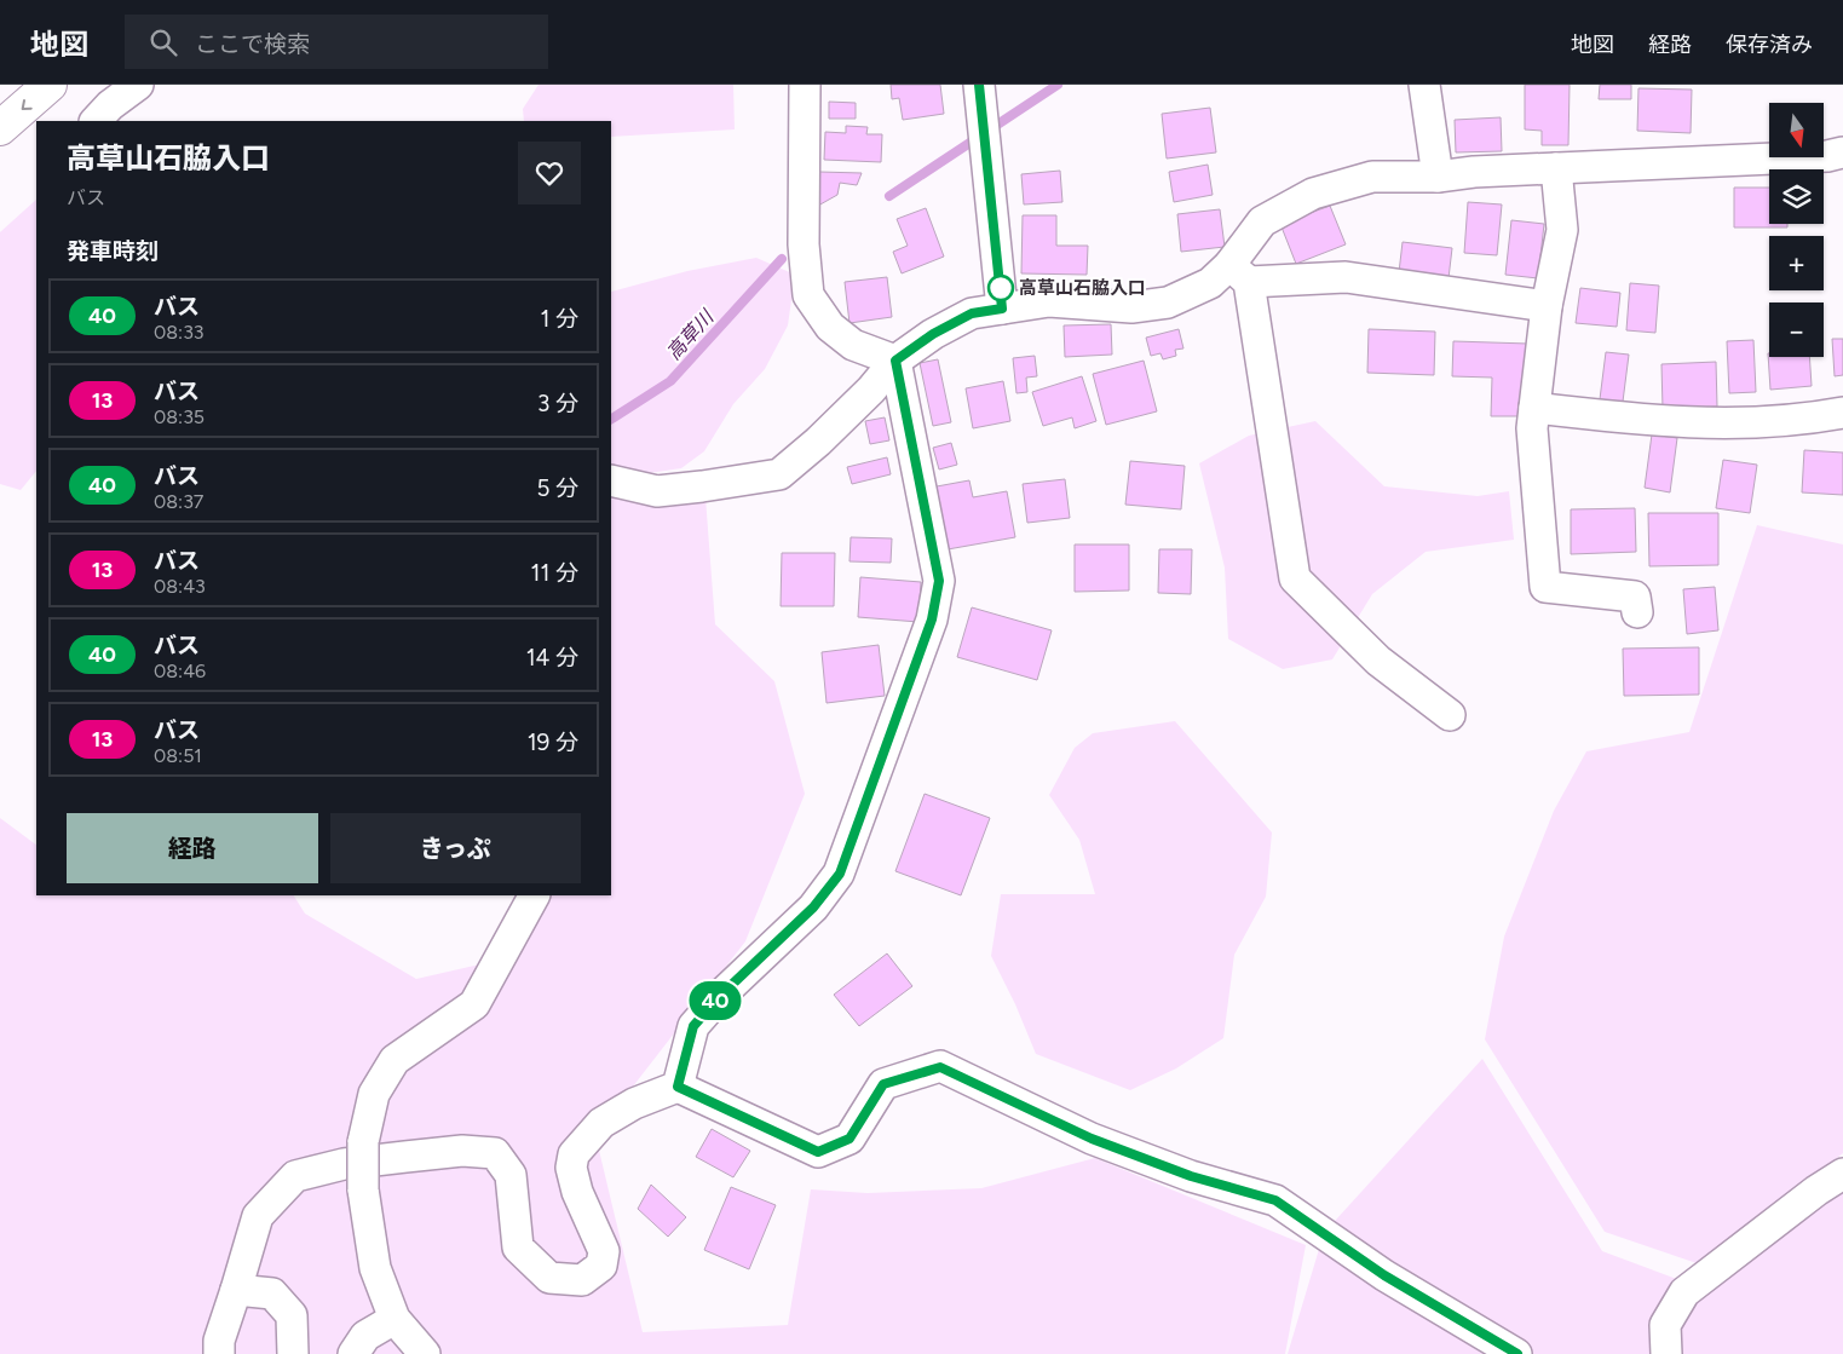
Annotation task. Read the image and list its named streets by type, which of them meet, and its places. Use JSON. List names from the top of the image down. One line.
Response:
{"water":["高草川"],"places":["高草山石脇入口"],"lines":["bus line 40"],"north":"bottom","page":{"header":"地図","search":"ここで検索","nav":["地図","経路","保存済み"],"on_map":"40","map_buttons":["+","−"],"heading":[["高草山石脇入口","バス"],"発車時刻"],"list":[{"mark":"40","name":"バス","note":"08:33","value":"1 分"},{"mark":"13","name":"バス","note":"08:35","value":"3 分"},{"mark":"40","name":"バス","note":"08:37","value":"5 分"},{"mark":"13","name":"バス","note":"08:43","value":"11 分"},{"mark":"40","name":"バス","note":"08:46","value":"14 分"},{"mark":"13","name":"バス","note":"08:51","value":"19 分"}],"buttons":["経路","きっぷ"]}}
